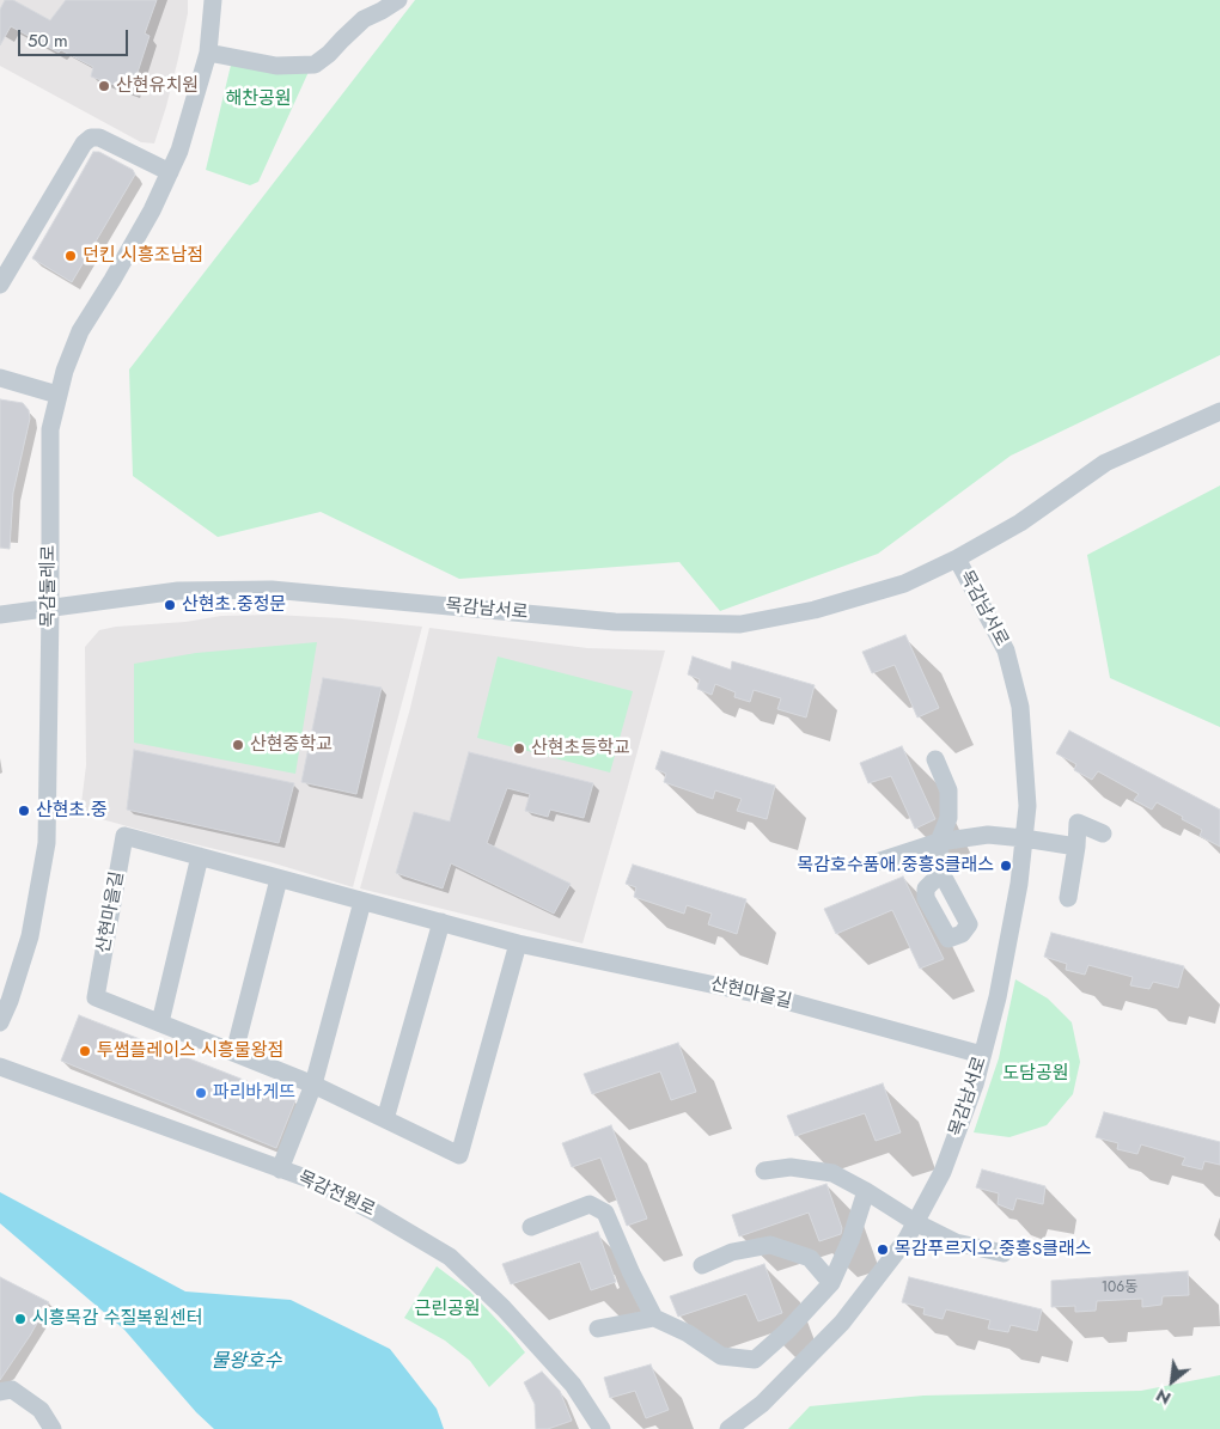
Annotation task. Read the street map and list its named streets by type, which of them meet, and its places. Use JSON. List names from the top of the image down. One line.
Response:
{"streets":{"street":["목감둘레로","목감남서로","산현마을길","목감전원로"]},"crossings":[["목감둘레로","목감남서로"],["목감남서로","산현마을길"]],"water":["물왕호수"],"parks":["해찬공원","도담공원","근린공원"],"places":["산현유치원","던킨 시흥조남점","산현초.중정문","산현중학교","산현초등학교","산현초.중","목감호수품애.중흥S클래스","투썸플레이스 시흥물왕점","파리바게뜨","목감푸르지오.중흥S클래스","시흥목감 수질복원센터"],"house_numbers":["106동"],"scale_bar":"50 m","north":"bottom left"}
